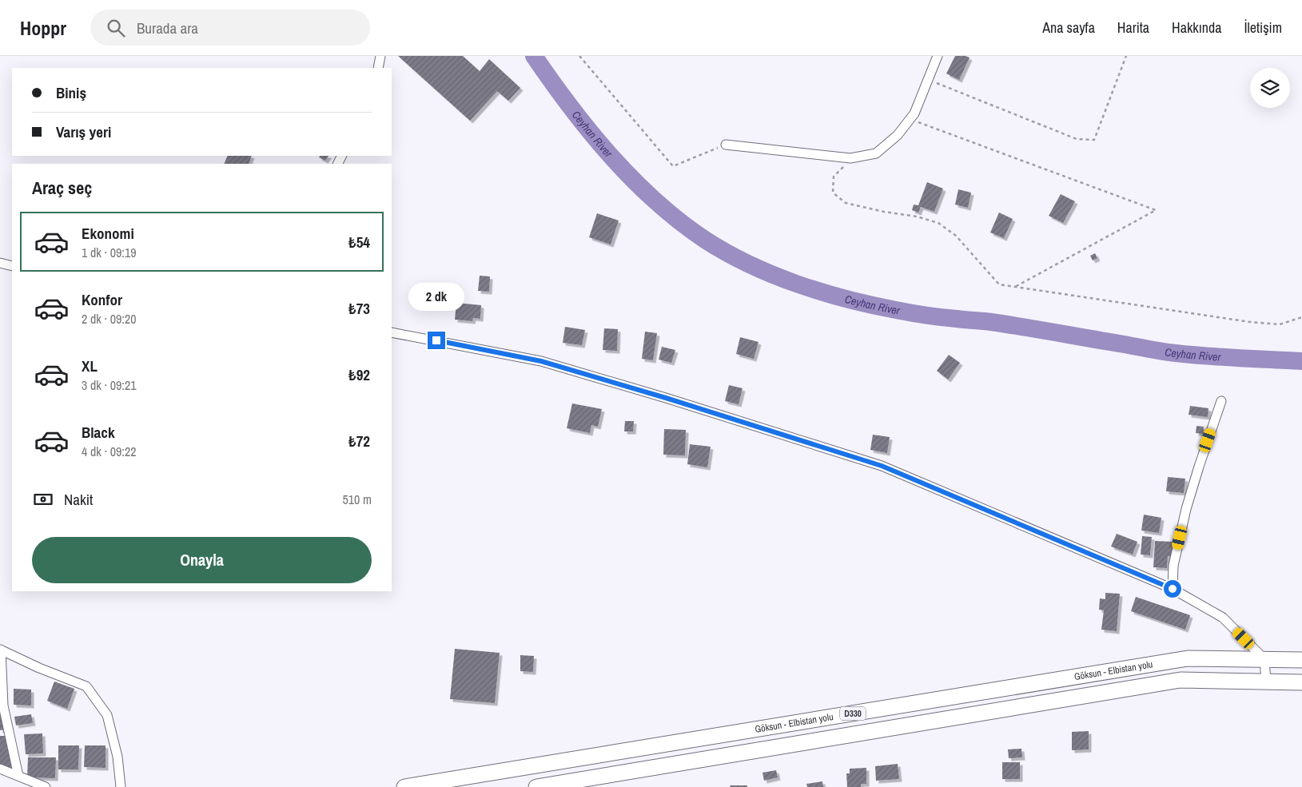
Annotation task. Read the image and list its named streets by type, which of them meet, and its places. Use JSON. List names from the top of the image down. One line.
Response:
{"streets":{"highway":["Göksun - Elbistan yolu","D330"]},"water":["Ceyhan River"],"page":{"header":"Hoppr","search":"Burada ara","nav":["Ana sayfa","Harita","Hakkında","İletişim"],"banner":["Biniş","Varış yeri"],"heading":"Araç seç","list":[{"name":"Ekonomi","note":"1 dk · 09:19","value":"₺54"},{"name":"Konfor","note":"2 dk · 09:20","value":"₺73"},{"name":"XL","note":"3 dk · 09:21","value":"₺92"},{"name":"Black","note":"4 dk · 09:22","value":"₺72"}],"bubble":"2 dk","pay":["Nakit","510 m"],"buttons":"Onayla"}}
